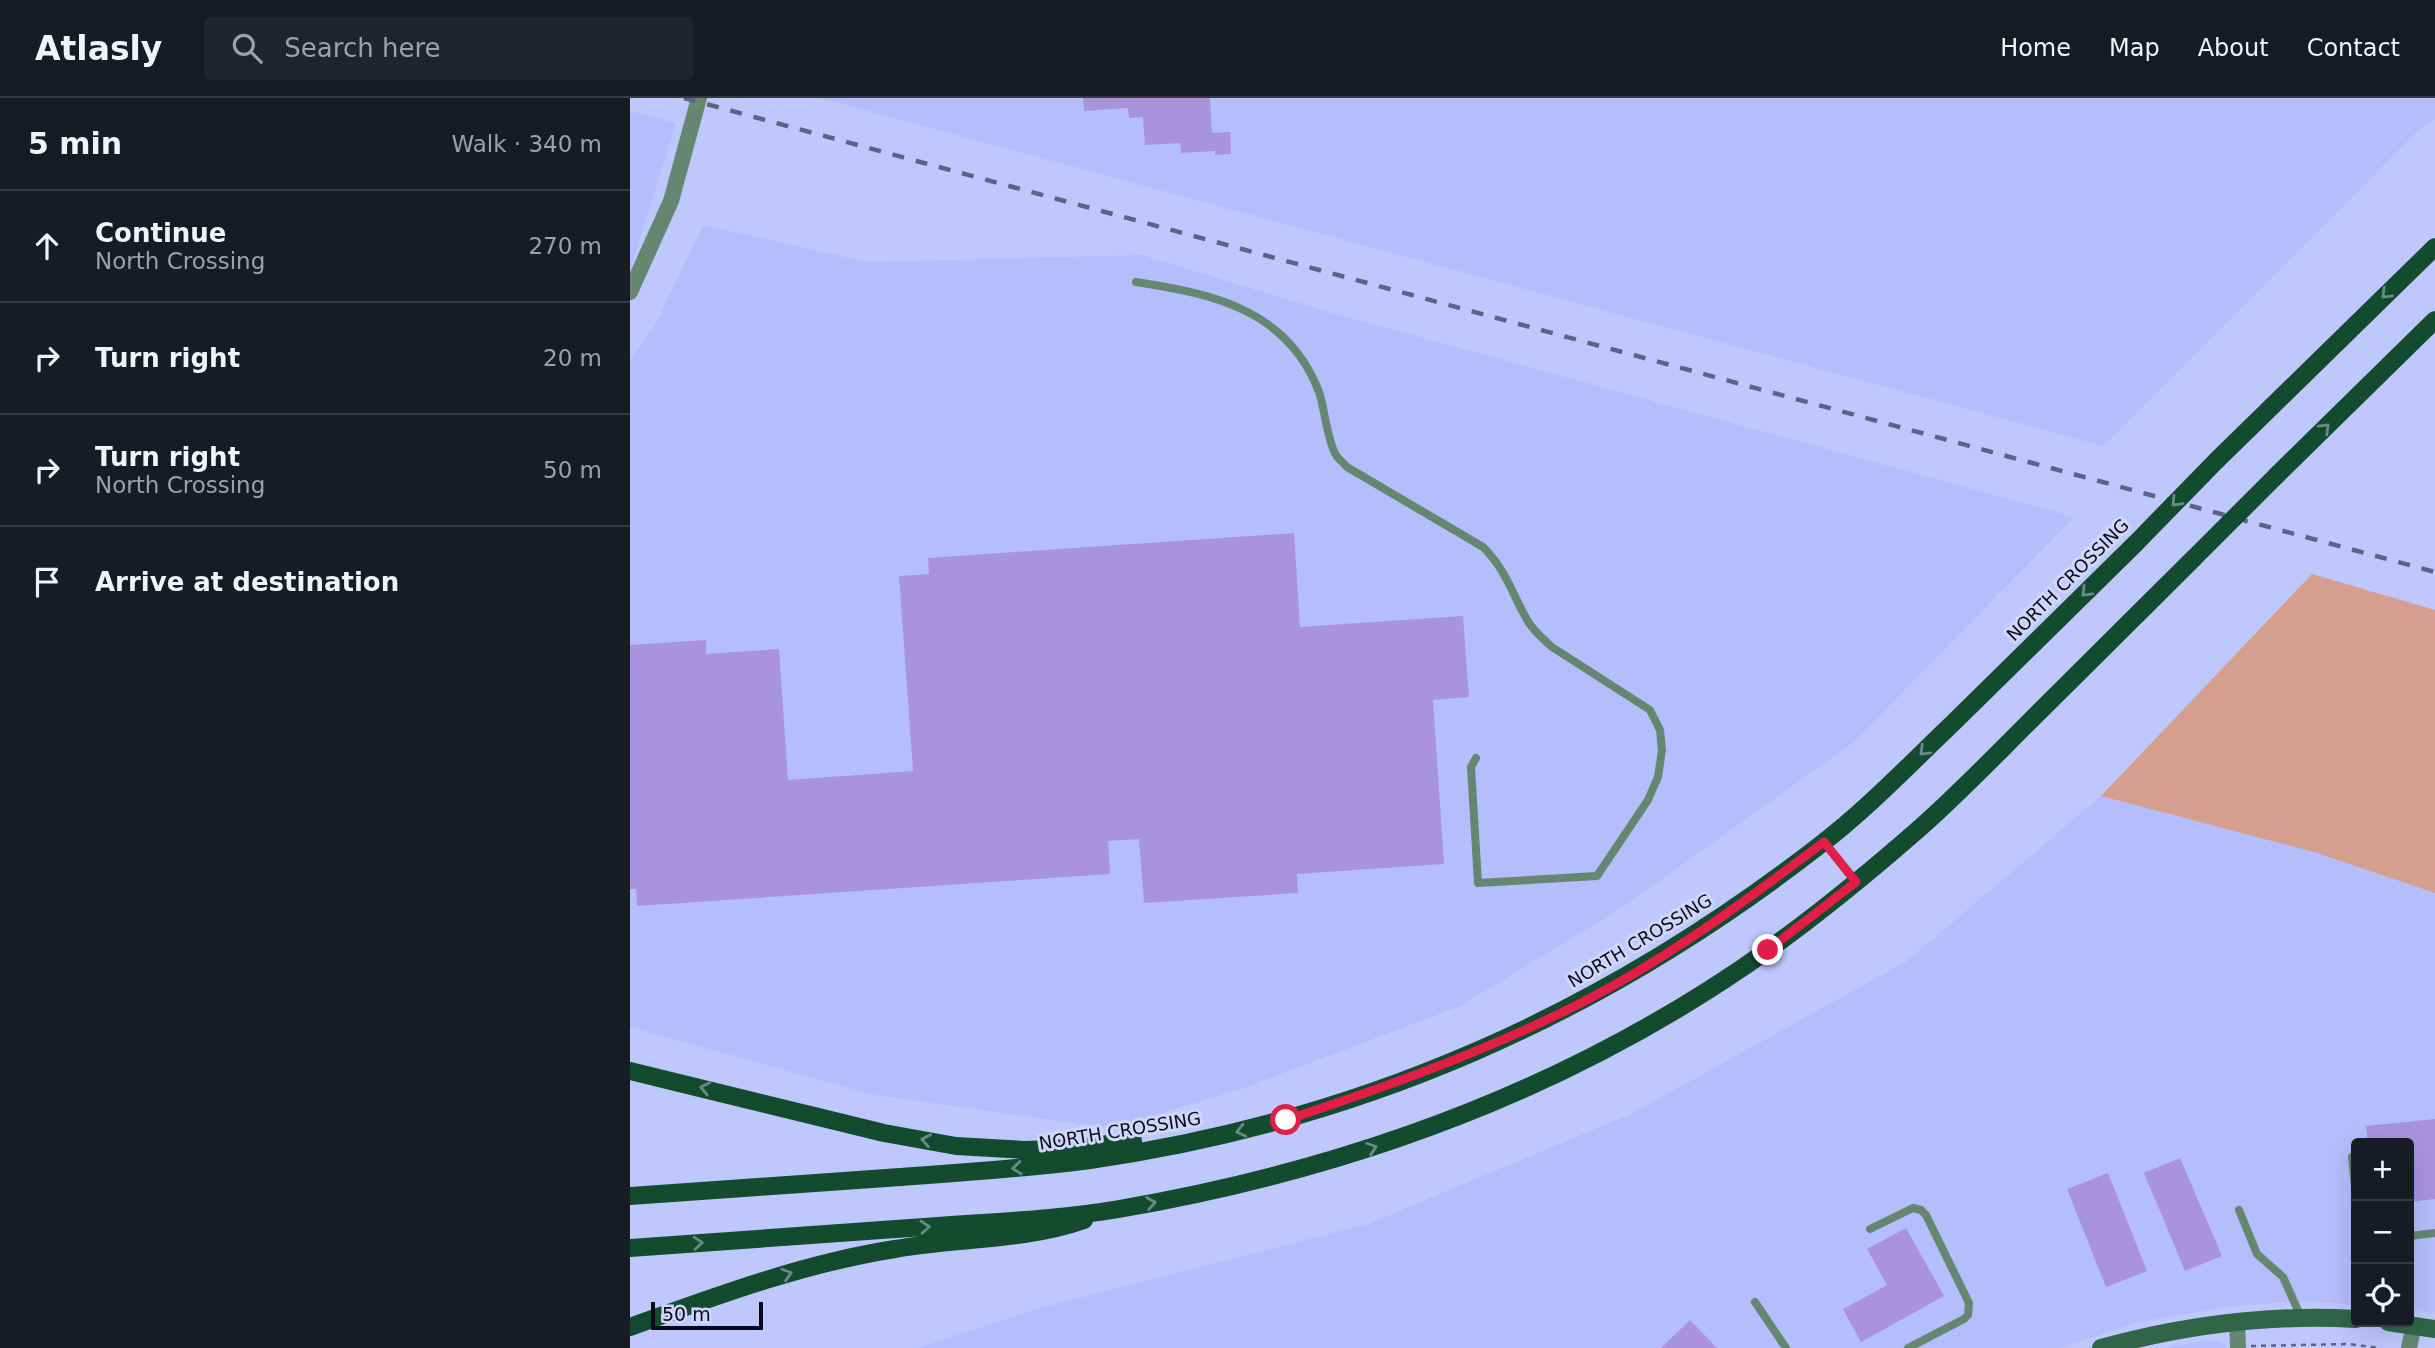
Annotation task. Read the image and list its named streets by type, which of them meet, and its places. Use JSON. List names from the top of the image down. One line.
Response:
{"streets":{"main road":["NORTH CROSSING"]},"scale_bar":"50 m","page":{"header":"Atlasly","search":"Search here","nav":["Home","Map","About","Contact"],"heading":["5 min","Walk · 340 m"],"list":[["Continue","North Crossing","270 m"],["Turn right","20 m"],["Turn right","North Crossing","50 m"],"Arrive at destination"],"map_buttons":["+","−"],"scale":"50 m"}}
